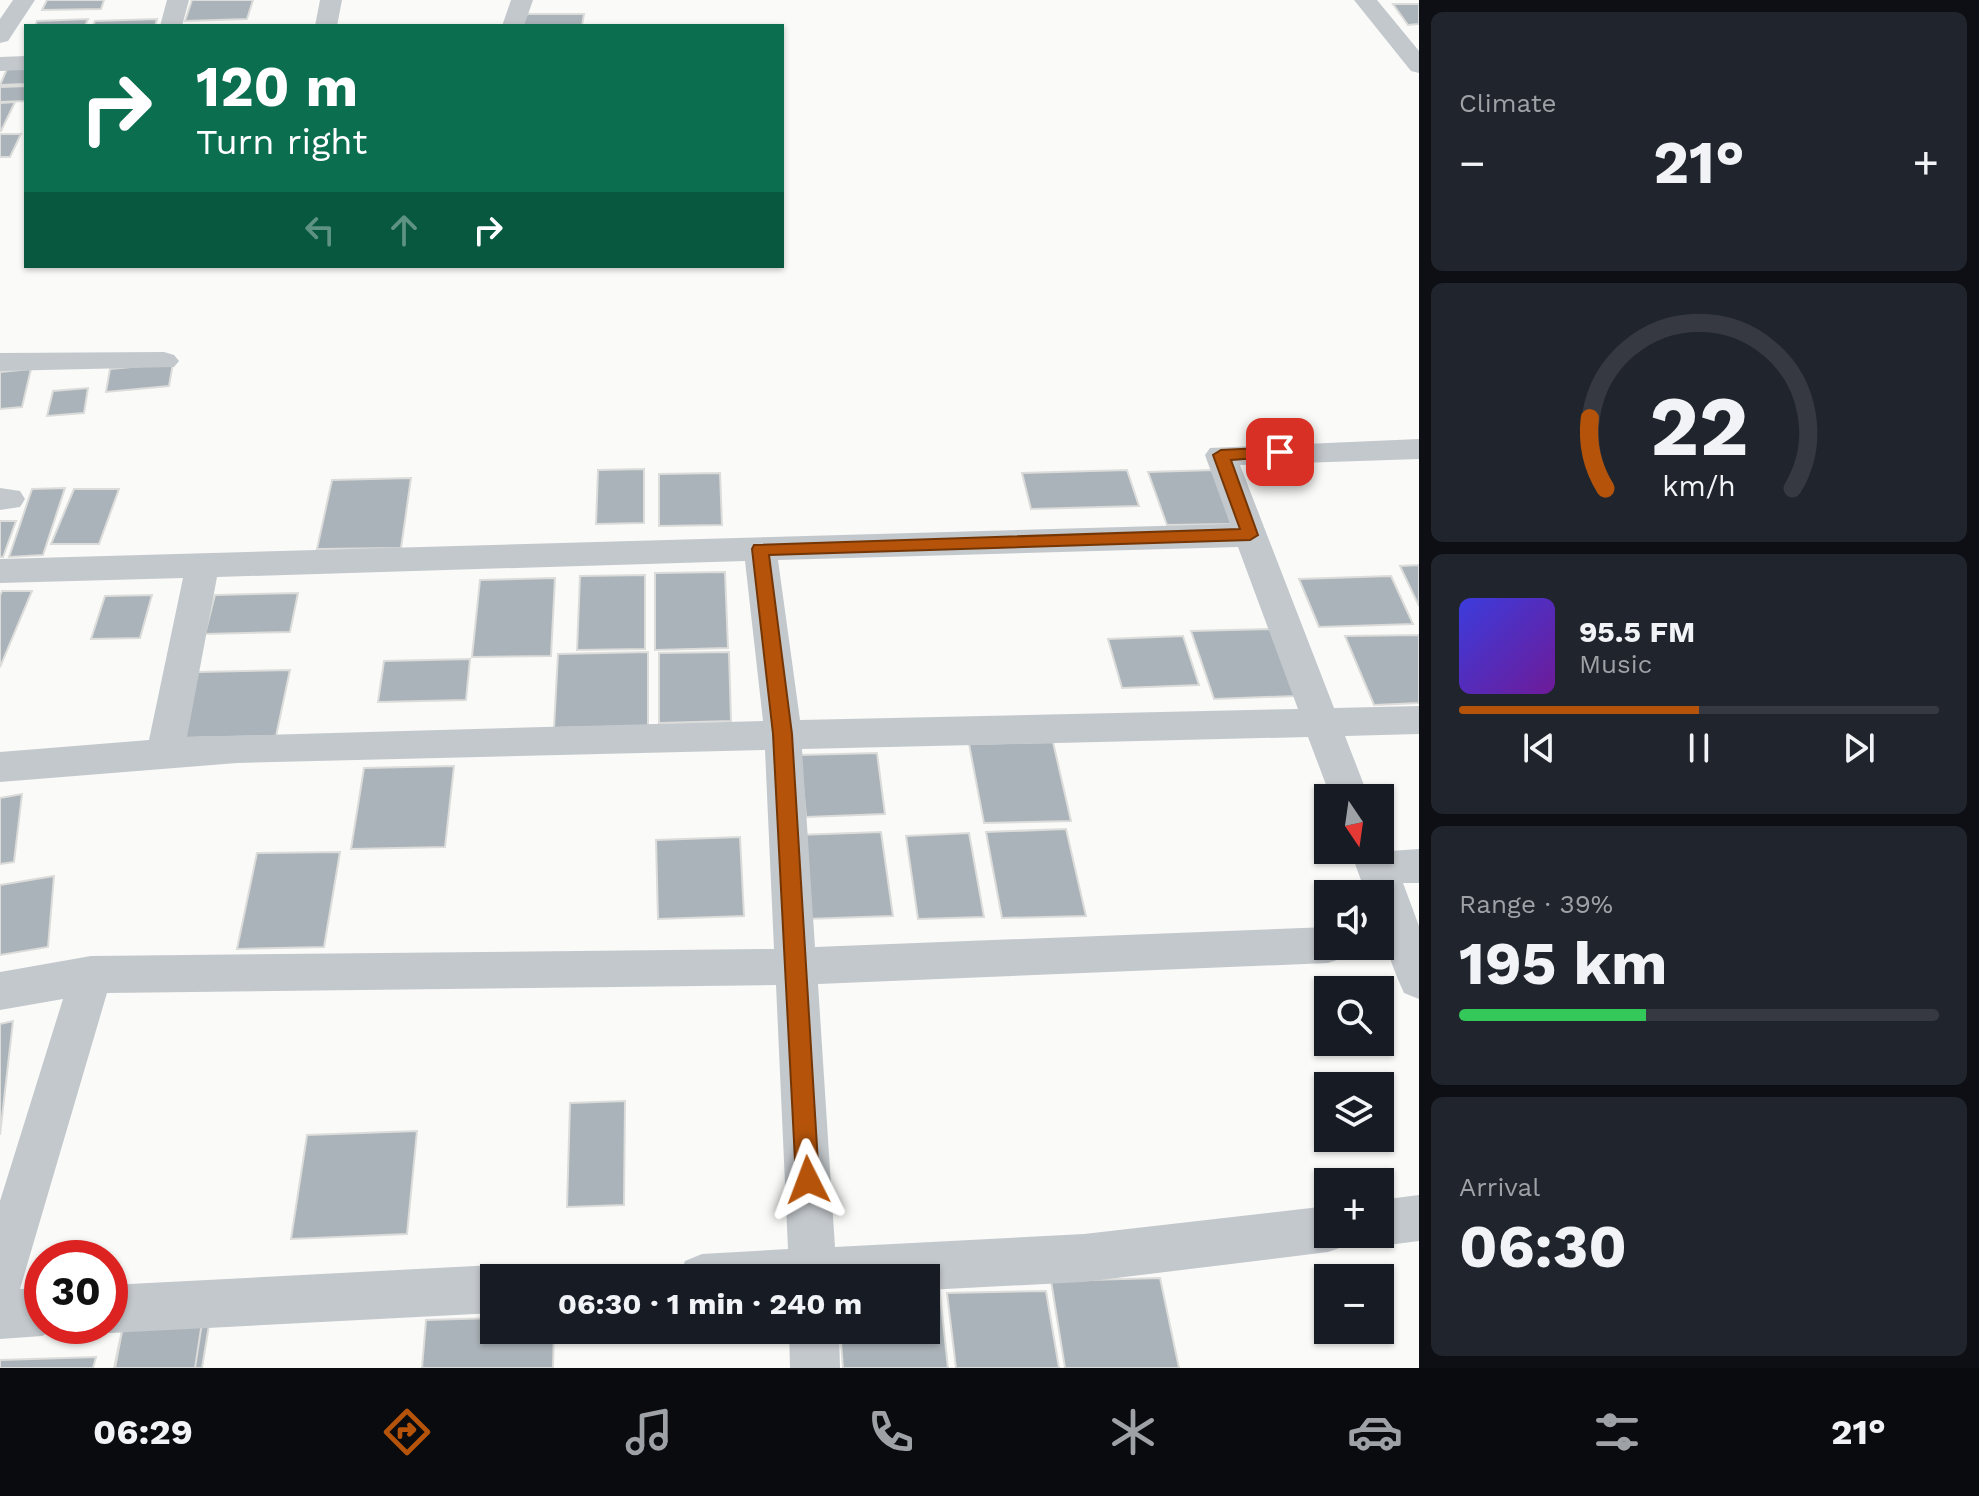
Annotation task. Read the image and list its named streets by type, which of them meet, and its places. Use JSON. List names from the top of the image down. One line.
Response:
{"north":"bottom","page":{"tile":["Climate",["Range · 39%","195 km"],["Arrival","06:30"]],"turn":["120 m","Turn right"],"heat":["−","21°","+"],"song":["95.5 FM","Music"],"map_buttons":["+","−"],"limit":"30","trip":"06:30 · 1 min · 240 m","tabs":["06:29","21°"],"gauge":["22","km/h"]}}
